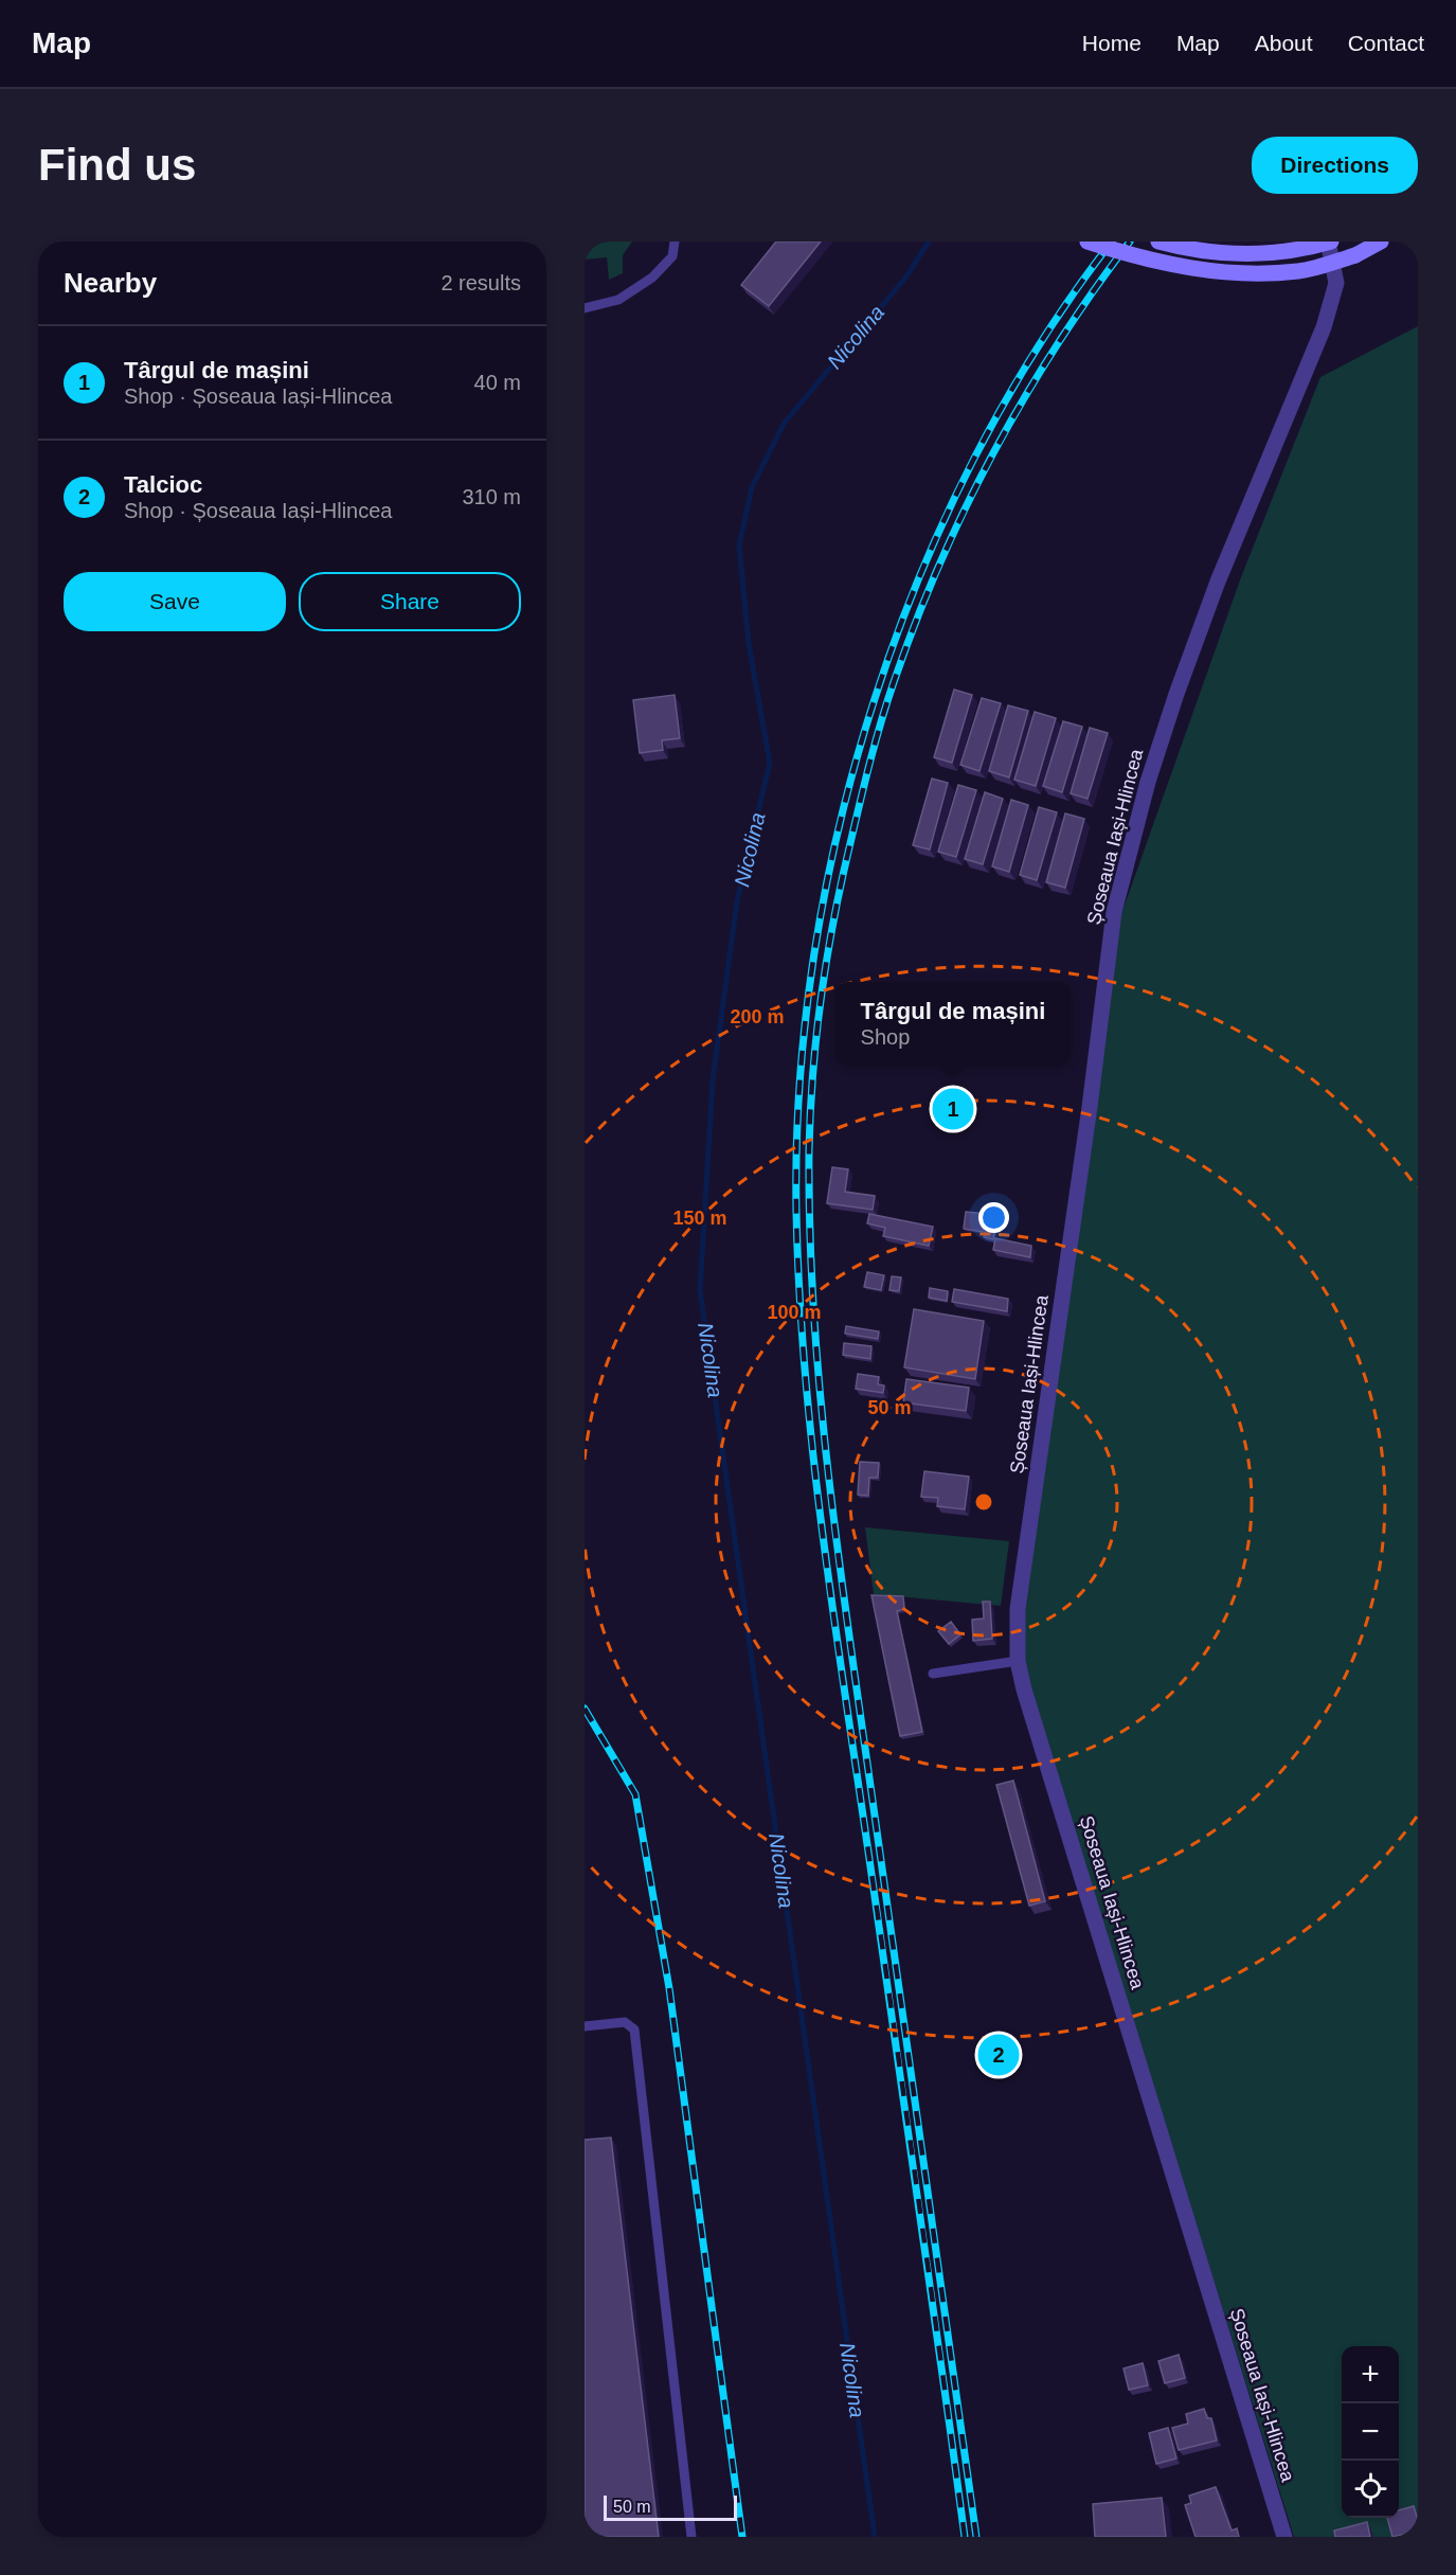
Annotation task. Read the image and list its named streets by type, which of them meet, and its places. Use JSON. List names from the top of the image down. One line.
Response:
{"streets":{"street":["Șoseaua Iași-Hlincea"]},"water":["Nicolina"],"scale_bar":"50 m","page":{"header":"Map","nav":["Home","Map","About","Contact"],"buttons":["Directions",["Save","Share"]],"title":"Find us","heading":["Nearby","2 results"],"list":[{"mark":"1","name":"Târgul de mașini","note":"Shop · Șoseaua Iași-Hlincea","value":"40 m"},{"mark":"2","name":"Talcioc","note":"Shop · Șoseaua Iași-Hlincea","value":"310 m"}],"popup":["Târgul de mașini","Shop"],"pins":["1","2"],"map_buttons":["+","−"],"scale":"50 m"},"rings":["200 m","150 m","100 m","50 m"]}
